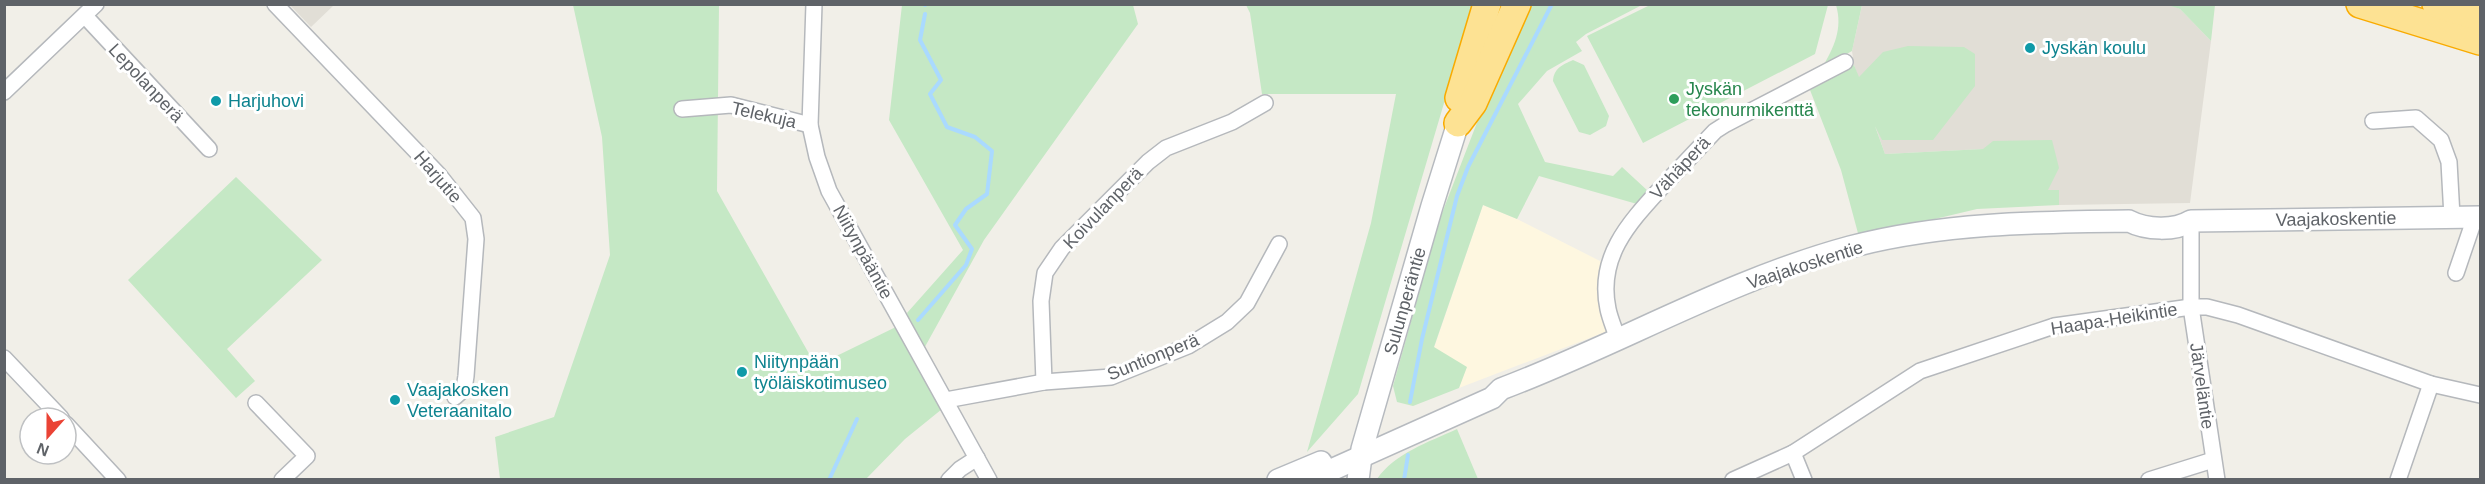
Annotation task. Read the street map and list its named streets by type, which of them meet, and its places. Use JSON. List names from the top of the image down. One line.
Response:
{"streets":{"main road":["Vaajakoskentie","Sulunperäntie"],"street":["Lepolanperä","Telekuja","Vähäperä","Harjutie","Koivulanperä","Niitynpääntie","Haapa-Heikintie","Suntionperä","Järveläntie"]},"crossings":[["Telekuja","Niitynpääntie"],["Vähäperä","Vaajakoskentie"],["Koivulanperä","Suntionperä"],["Vaajakoskentie","Sulunperäntie"],["Vaajakoskentie","Järveläntie"],["Niitynpääntie","Suntionperä"],["Haapa-Heikintie","Järveläntie"]],"places":["Jyskän koulu","Jyskän tekonurmikenttä","Harjuhovi","Niitynpään työläiskotimuseo","Vaajakosken Veteraanitalo"],"north":"bottom"}
